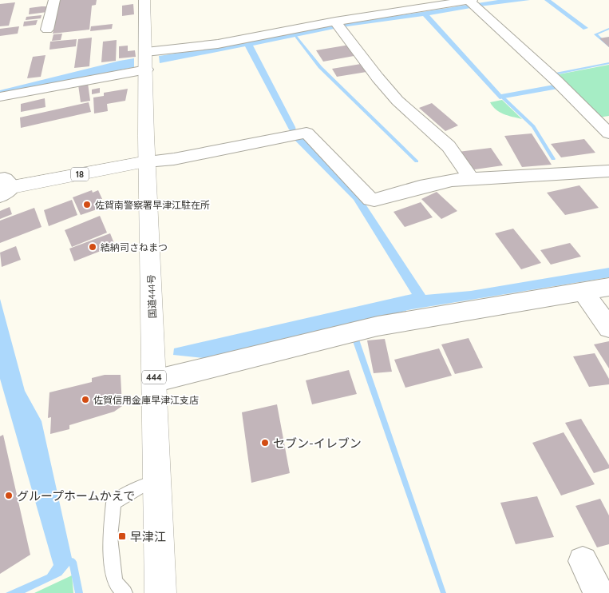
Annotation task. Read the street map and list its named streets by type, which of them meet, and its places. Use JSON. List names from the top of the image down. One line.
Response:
{"streets":{"main road":["18","国道444号","444"]},"crossings":[["18","国道444号"]],"places":{"other":["佐賀南警察署早津江駐在所","結納司さねまつ","佐賀信用金庫早津江支店","セブン-イレブン","グループホームかえで"],"transit":["早津江"]}}
